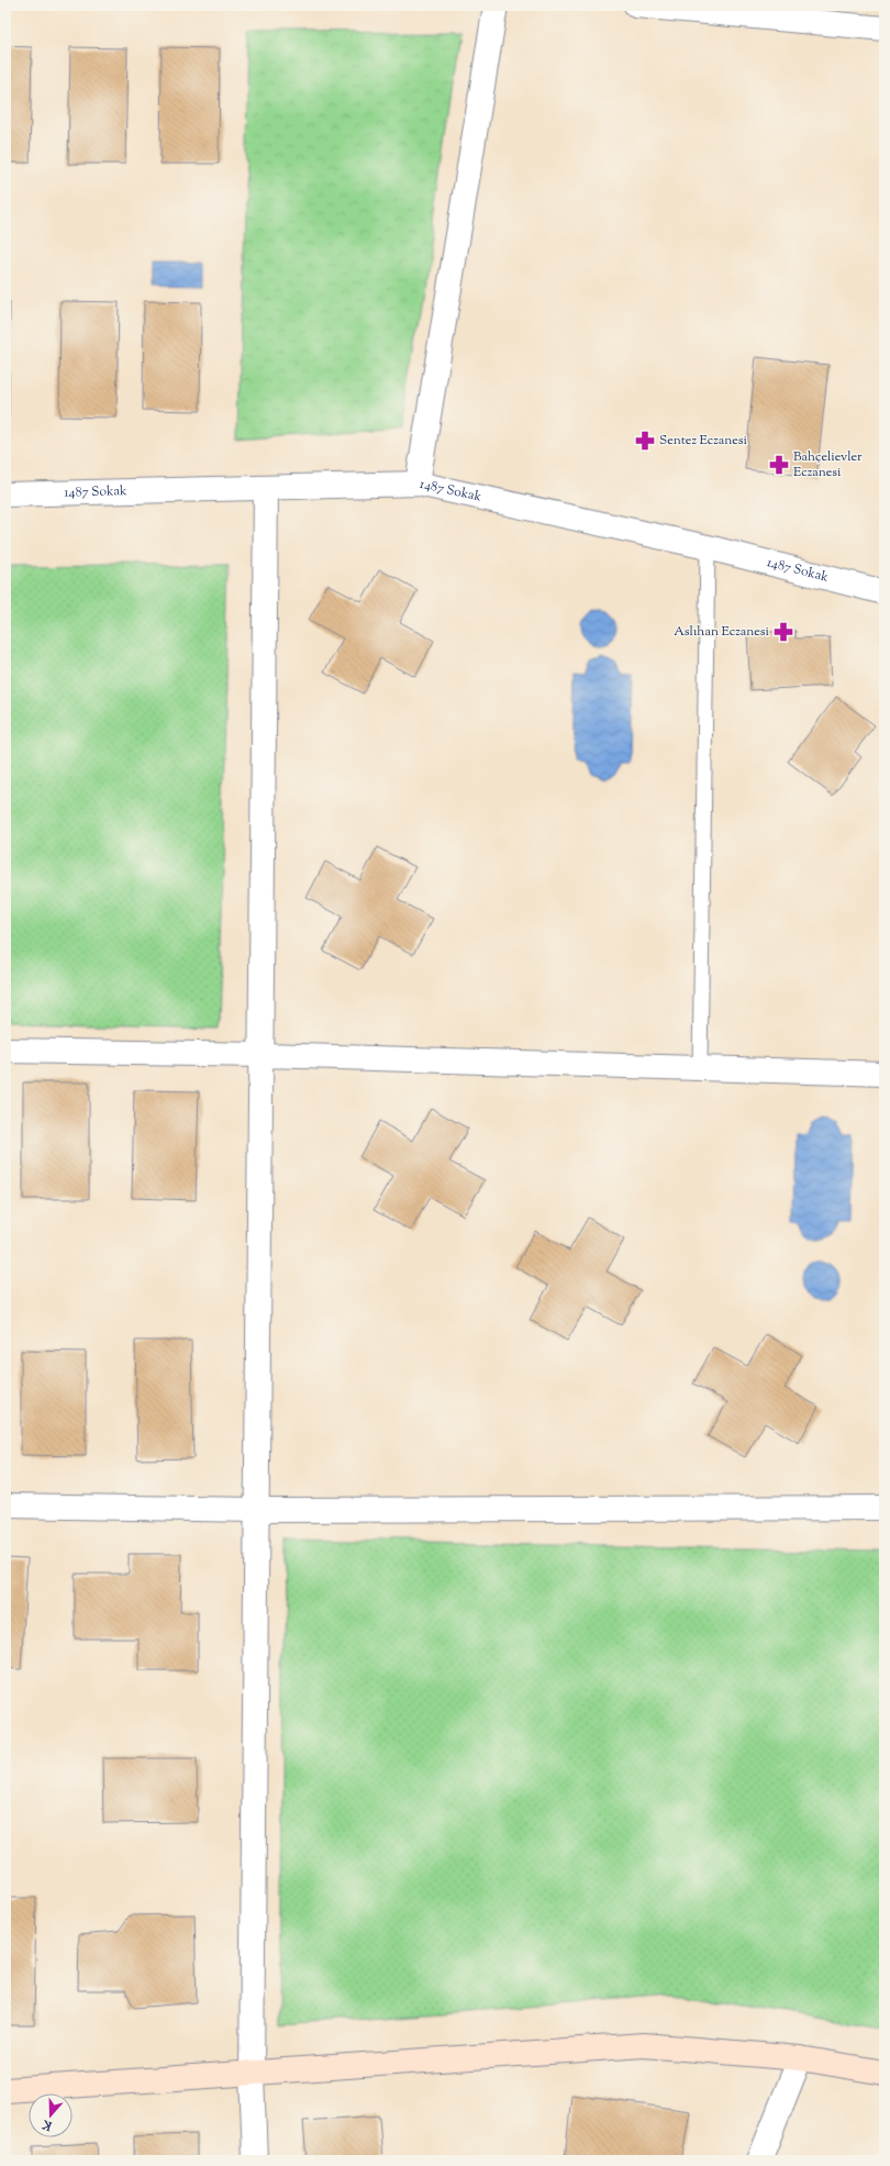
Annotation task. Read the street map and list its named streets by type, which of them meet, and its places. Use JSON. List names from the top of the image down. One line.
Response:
{"streets":{"street":["1487 Sokak"]},"places":{"pharmacy":["Sentez Eczanesi","Bahçelievler Eczanesi","Aslıhan Eczanesi"]},"north":"bottom"}
